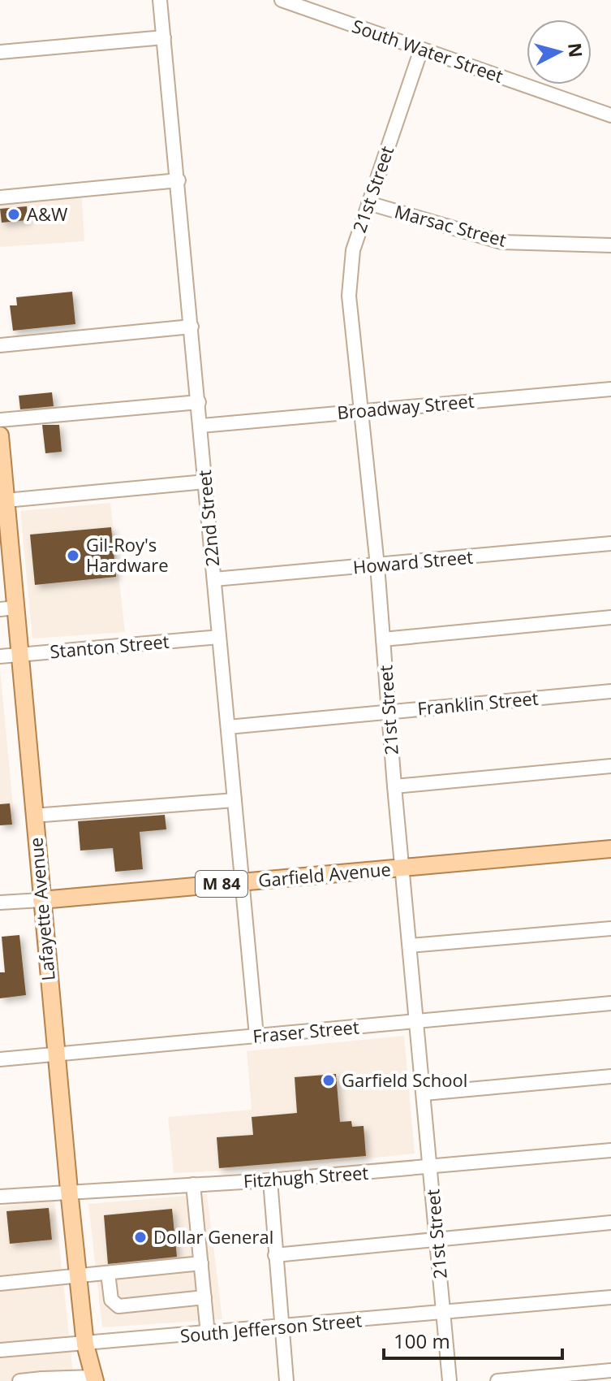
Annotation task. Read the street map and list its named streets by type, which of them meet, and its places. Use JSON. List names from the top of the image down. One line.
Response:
{"streets":{"main road":["Garfield Avenue","M 84","Lafayette Avenue"],"street":["South Water Street","21st Street","Marsac Street","Broadway Street","22nd Street","Howard Street","Stanton Street","Franklin Street","Fraser Street","Fitzhugh Street","South Jefferson Street"]},"crossings":[["South Water Street","21st Street"],["21st Street","Marsac Street"],["21st Street","Broadway Street"],["21st Street","Howard Street"],["21st Street","Franklin Street"],["21st Street","Garfield Avenue"],["21st Street","Fraser Street"],["21st Street","Fitzhugh Street"],["21st Street","South Jefferson Street"],["Broadway Street","22nd Street"],["22nd Street","Howard Street"],["22nd Street","Stanton Street"],["22nd Street","Franklin Street"],["22nd Street","Garfield Avenue"],["22nd Street","Fraser Street"],["Stanton Street","Lafayette Avenue"],["Garfield Avenue","Lafayette Avenue"],["Lafayette Avenue","Fraser Street"],["Lafayette Avenue","Fitzhugh Street"],["Lafayette Avenue","South Jefferson Street"]],"places":["A&W","Gil-Roy's Hardware","Garfield School","Dollar General"],"scale_bar":"100 m","north":"right"}
